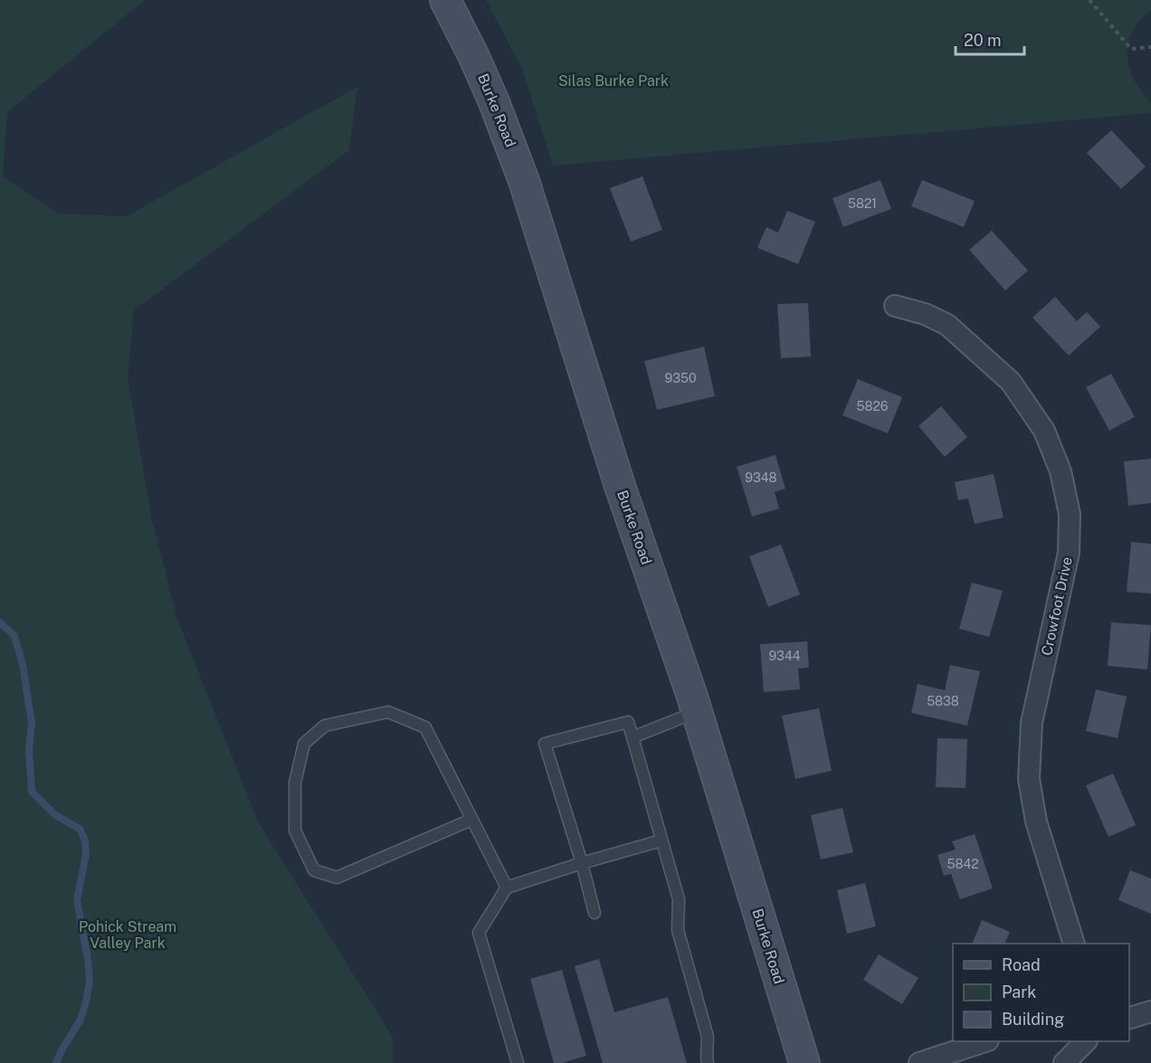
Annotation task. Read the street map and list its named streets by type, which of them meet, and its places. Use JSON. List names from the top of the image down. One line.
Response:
{"streets":{"street":["Burke Road","Crowfoot Drive"]},"parks":["Silas Burke Park","Pohick Stream Valley Park"],"house_numbers":["5821","9350","5826","9348","9344","5838","5842"],"legend":["Road","Park","Building"],"scale_bar":"20 m"}
